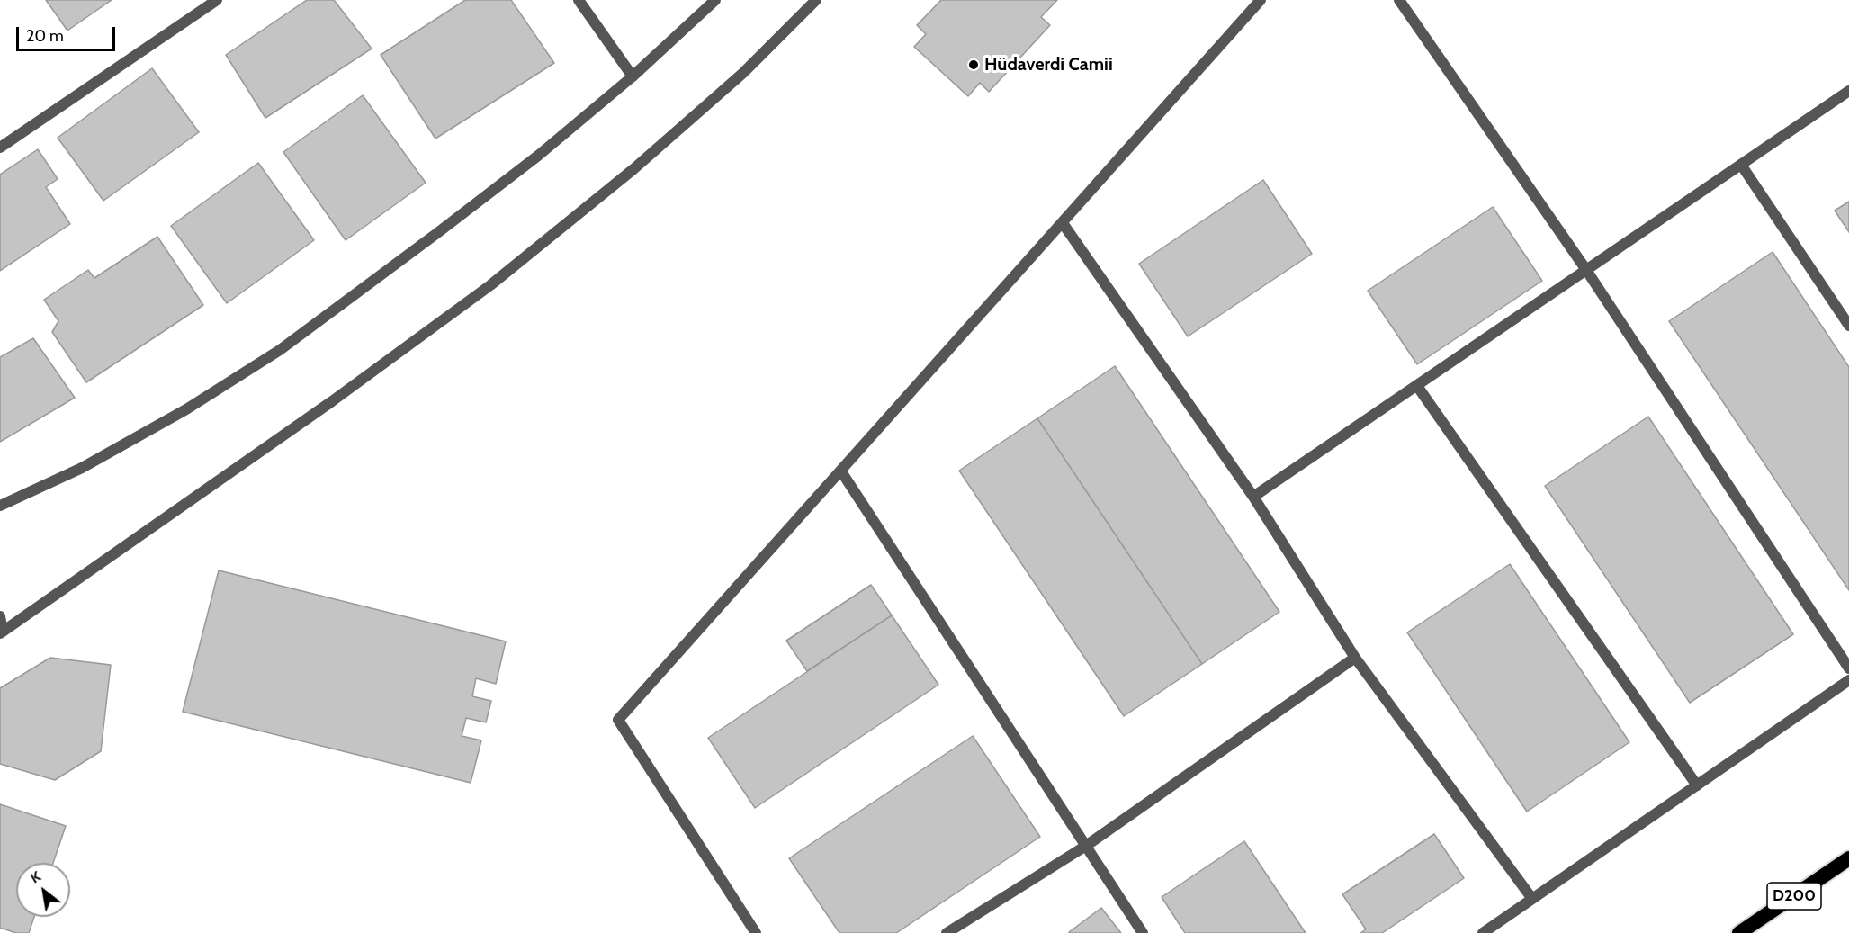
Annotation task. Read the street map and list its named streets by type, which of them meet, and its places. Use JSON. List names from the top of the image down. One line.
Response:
{"streets":{"highway":["D200"]},"places":["Hüdaverdi Camii"],"scale_bar":"20 m","north":"top left"}
